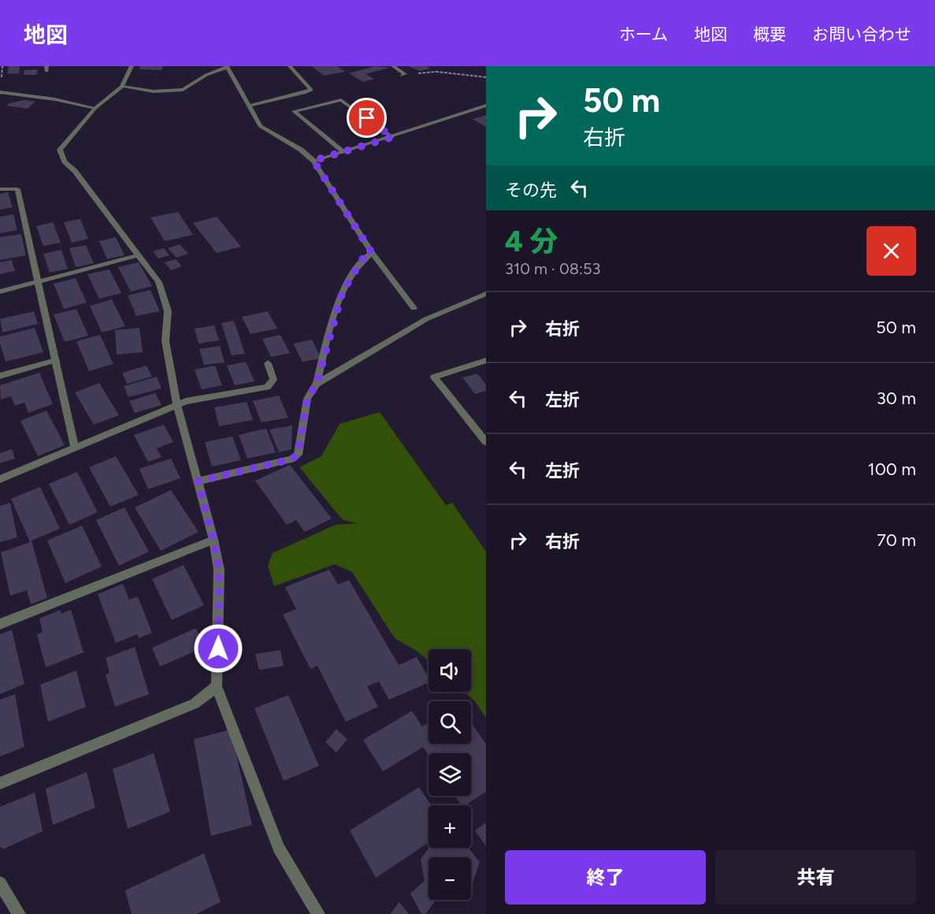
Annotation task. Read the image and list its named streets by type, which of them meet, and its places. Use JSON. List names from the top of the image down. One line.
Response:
{"page":{"header":"地図","nav":["ホーム","地図","概要","お問い合わせ"],"turn":["50 m","右折"],"then":"その先","heading":["4 分","310 m · 08:53"],"list":[{"name":"右折","value":"50 m"},{"name":"左折","value":"30 m"},{"name":"左折","value":"100 m"},{"name":"右折","value":"70 m"}],"map_buttons":["+","−"],"buttons":["終了","共有"]}}
